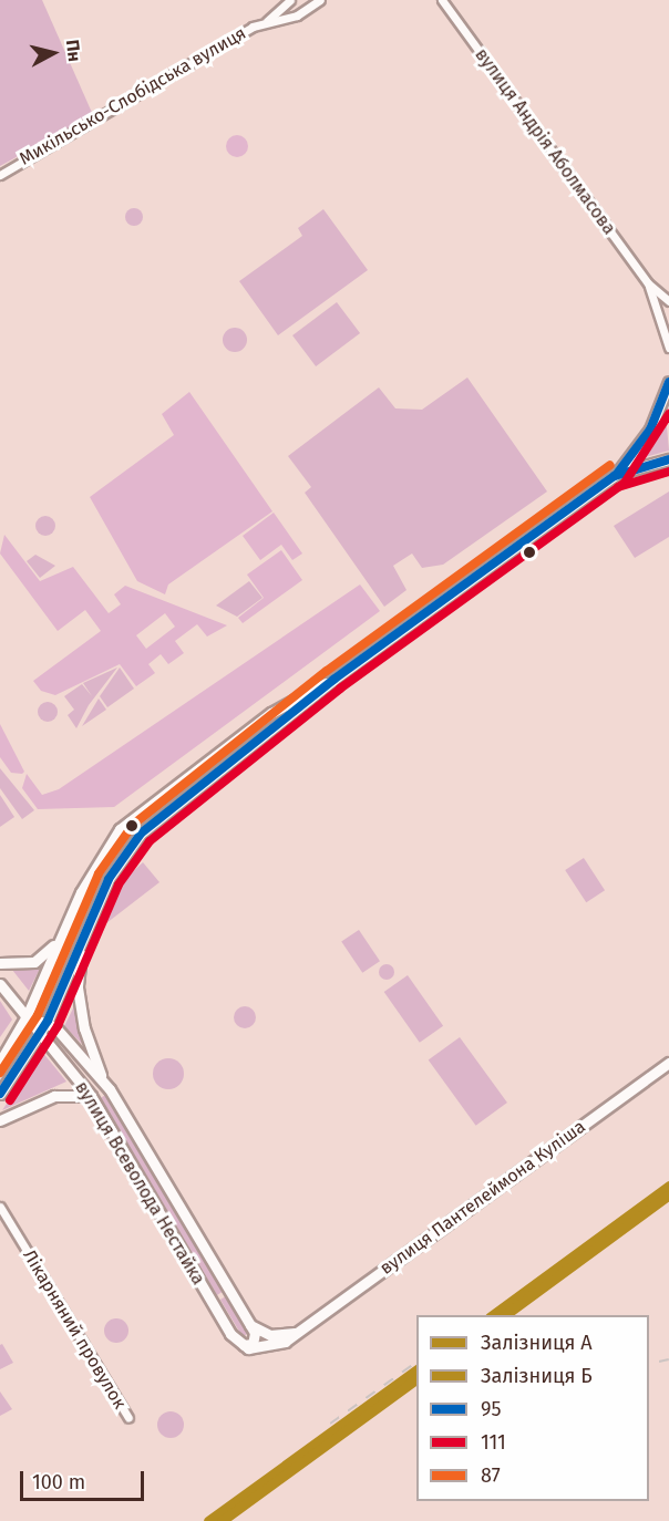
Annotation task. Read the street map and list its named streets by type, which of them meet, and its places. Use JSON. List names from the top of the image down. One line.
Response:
{"streets":{"street":["Микільсько-Слобідська вулиця","вулиця Андрія Аболмасова","вулиця Всеволода Нестайка","вулиця Пантелеймона Куліша","Лікарняний провулок"]},"crossings":[["вулиця Всеволода Нестайка","вулиця Пантелеймона Куліша"]],"lines":["transit line 95","transit line 111","transit line 87","rail line A","rail line Б"],"legend":["Залізниця A","Залізниця Б","95","111","87"],"scale_bar":"100 m","north":"right"}
